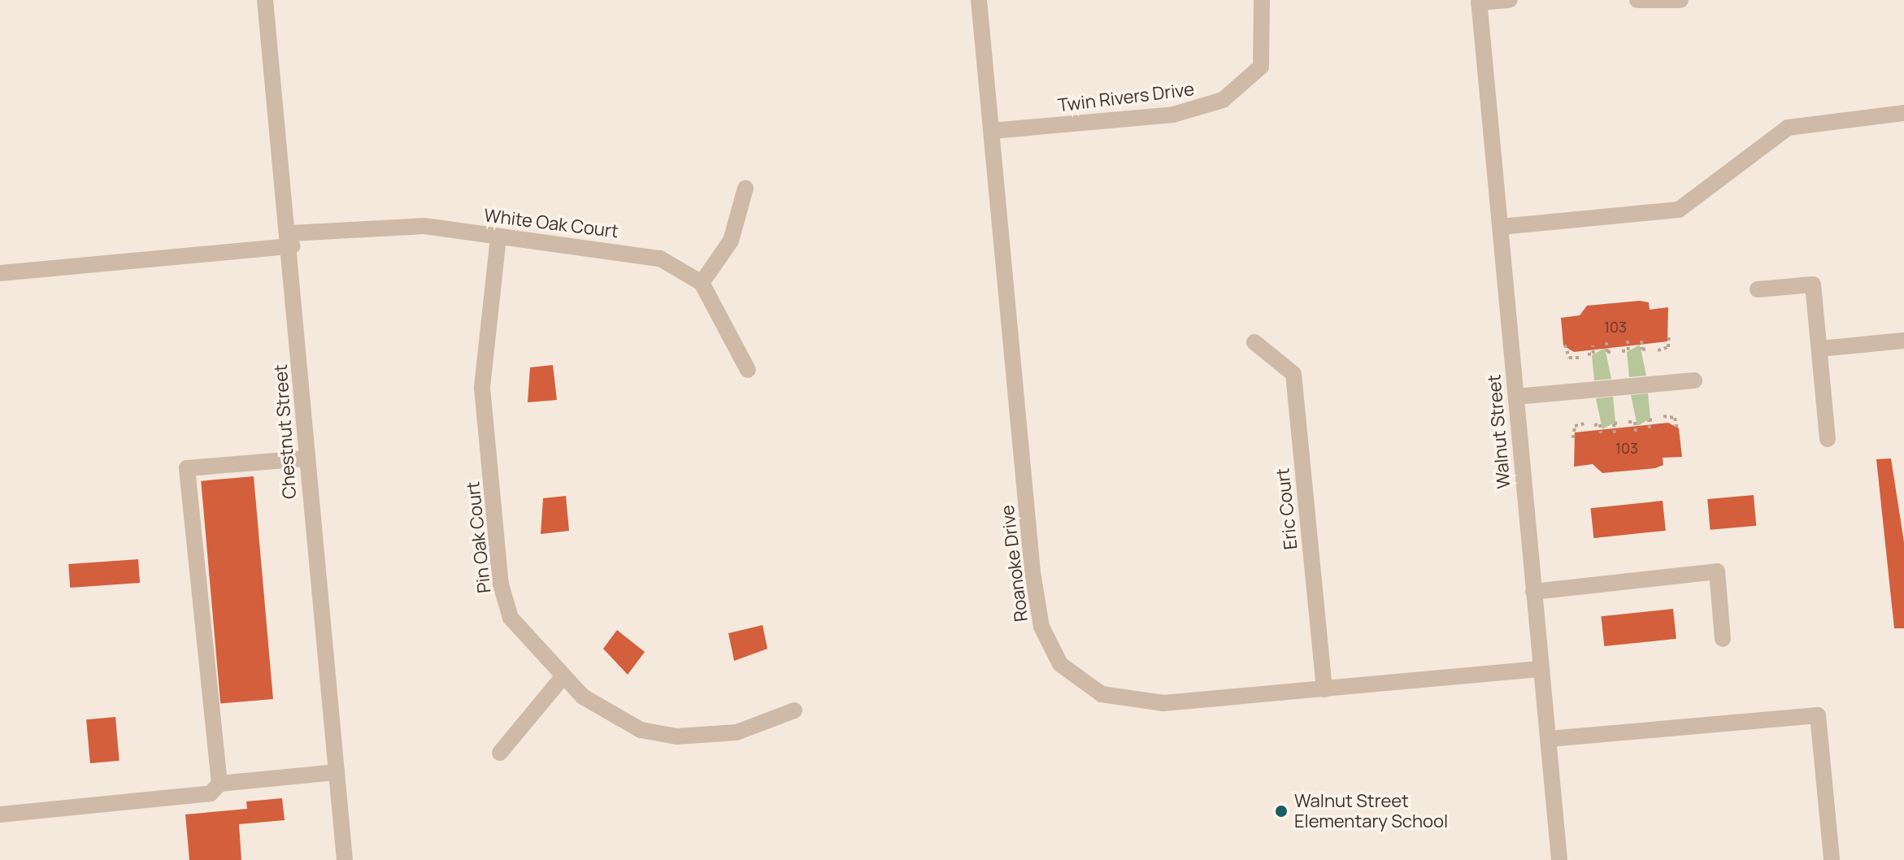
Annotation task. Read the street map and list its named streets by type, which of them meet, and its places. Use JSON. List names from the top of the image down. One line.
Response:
{"streets":{"street":["Twin Rivers Drive","White Oak Court","Chestnut Street","Walnut Street","Eric Court","Pin Oak Court","Roanoke Drive"]},"crossings":[["Twin Rivers Drive","Roanoke Drive"],["White Oak Court","Chestnut Street"],["White Oak Court","Pin Oak Court"],["Walnut Street","Roanoke Drive"],["Eric Court","Roanoke Drive"]],"places":["Walnut Street Elementary School"],"house_numbers":["103","103"]}
